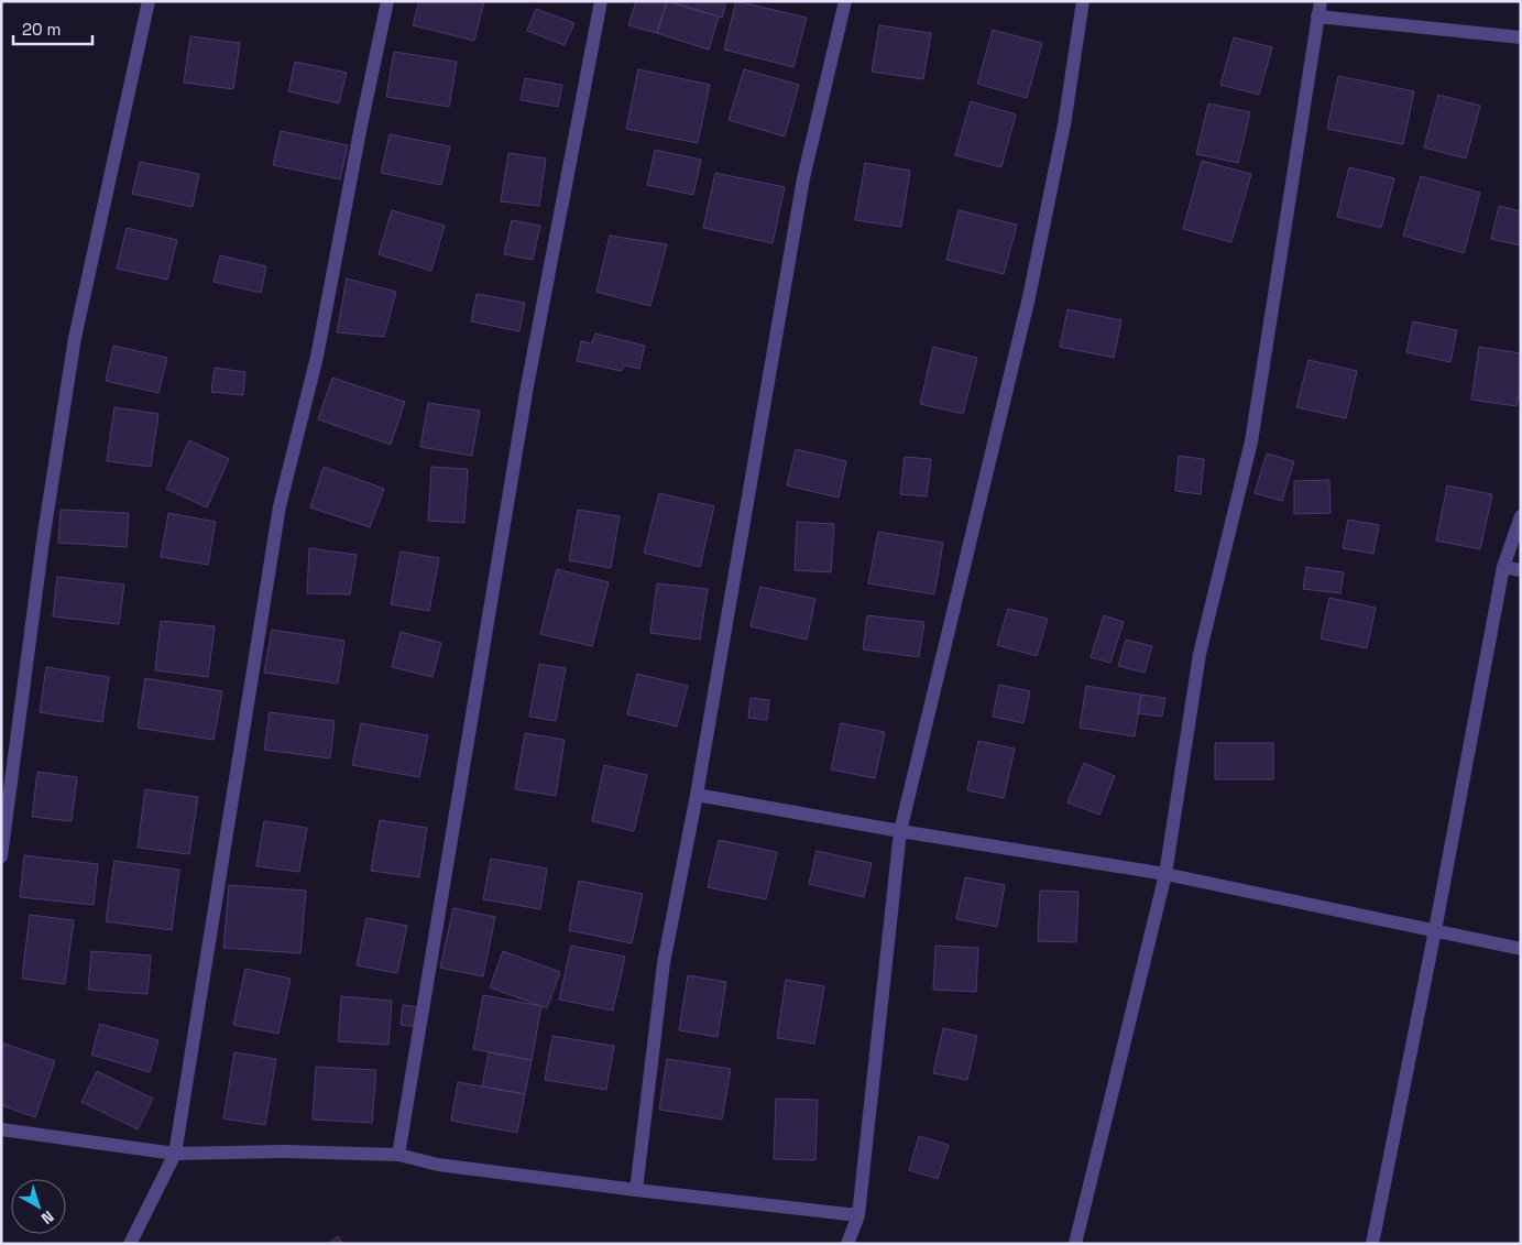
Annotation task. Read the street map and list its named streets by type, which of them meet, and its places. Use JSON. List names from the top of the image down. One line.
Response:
{"scale_bar":"20 m","north":"bottom right"}
